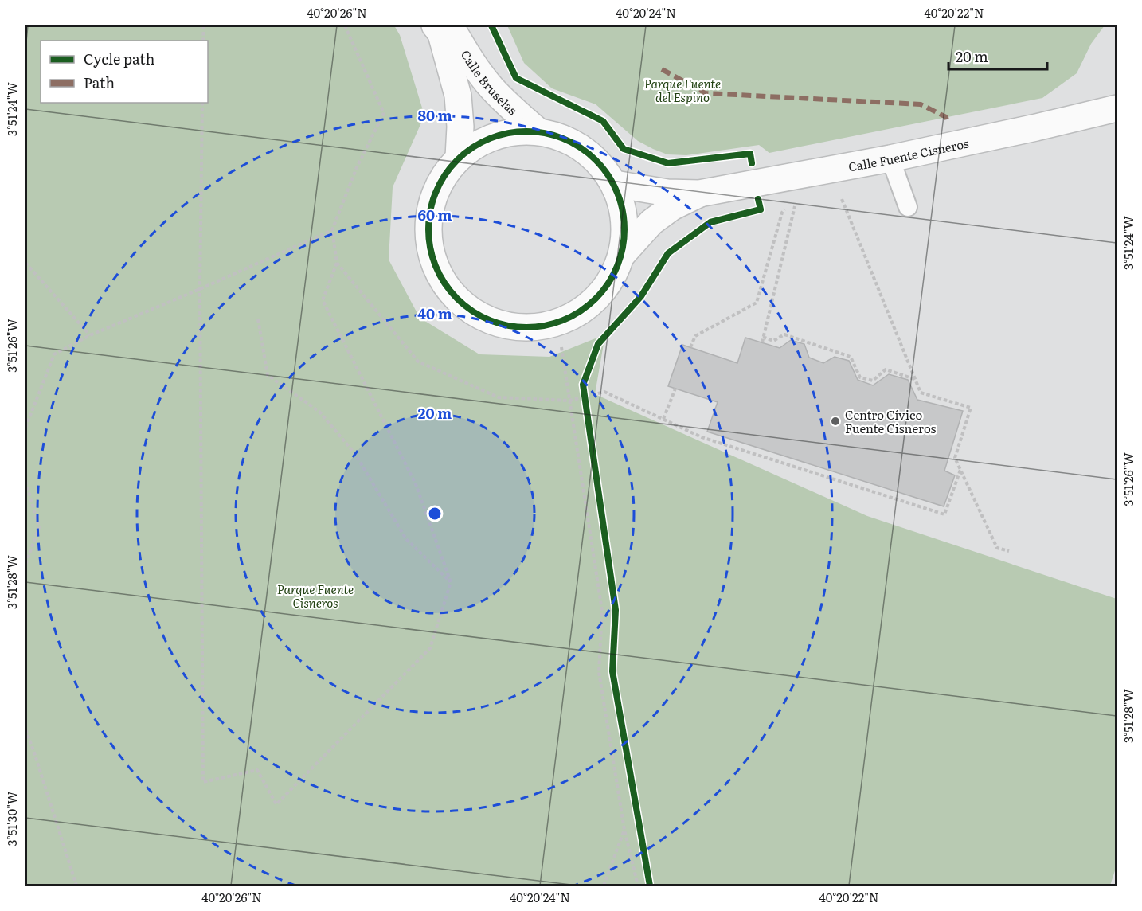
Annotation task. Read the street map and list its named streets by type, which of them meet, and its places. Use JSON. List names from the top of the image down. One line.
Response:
{"streets":{"street":["Calle Bruselas","Calle Fuente Cisneros"]},"parks":["Parque Fuente del Espino","Parque Fuente Cisneros"],"places":["Centro Cívico Fuente Cisneros"],"legend":["Cycle path","Path"],"scale_bar":"20 m","coordinates":["40°20'26\"N","40°20'24\"N","40°20'22\"N","3°51'24\"W","3°51'26\"W","3°51'28\"W","3°51'30\"W"],"rings":["80 m","60 m","40 m","20 m"]}
